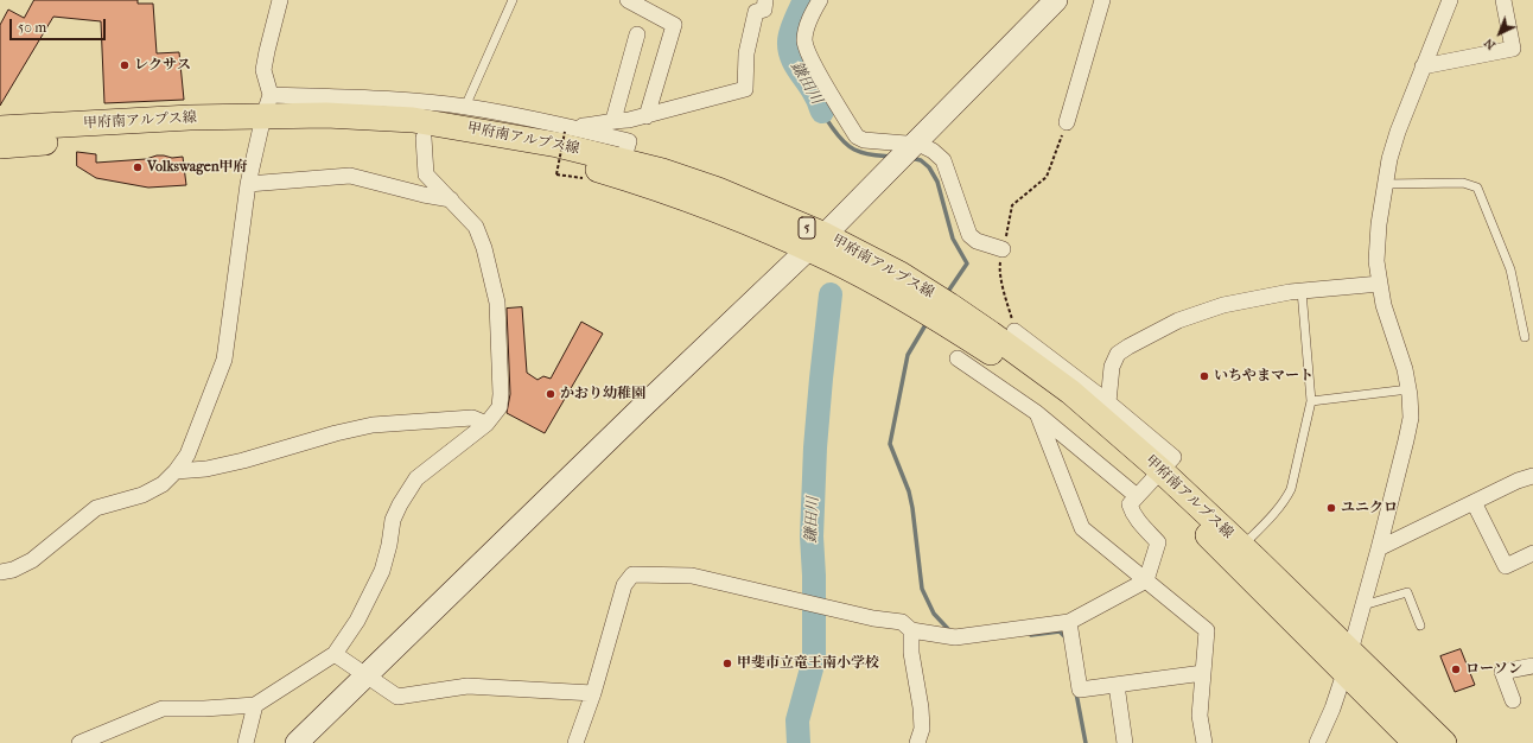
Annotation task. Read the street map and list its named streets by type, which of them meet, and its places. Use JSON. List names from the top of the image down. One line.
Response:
{"streets":{"main road":["甲府南アルプス線","5"]},"water":["鎌田川"],"places":["レクサス","Volkswagen甲府","いちやまマート","かおり幼稚園","ユニクロ","甲斐市立竜王南小学校","ローソン"],"scale_bar":"50 m","north":"bottom left"}
